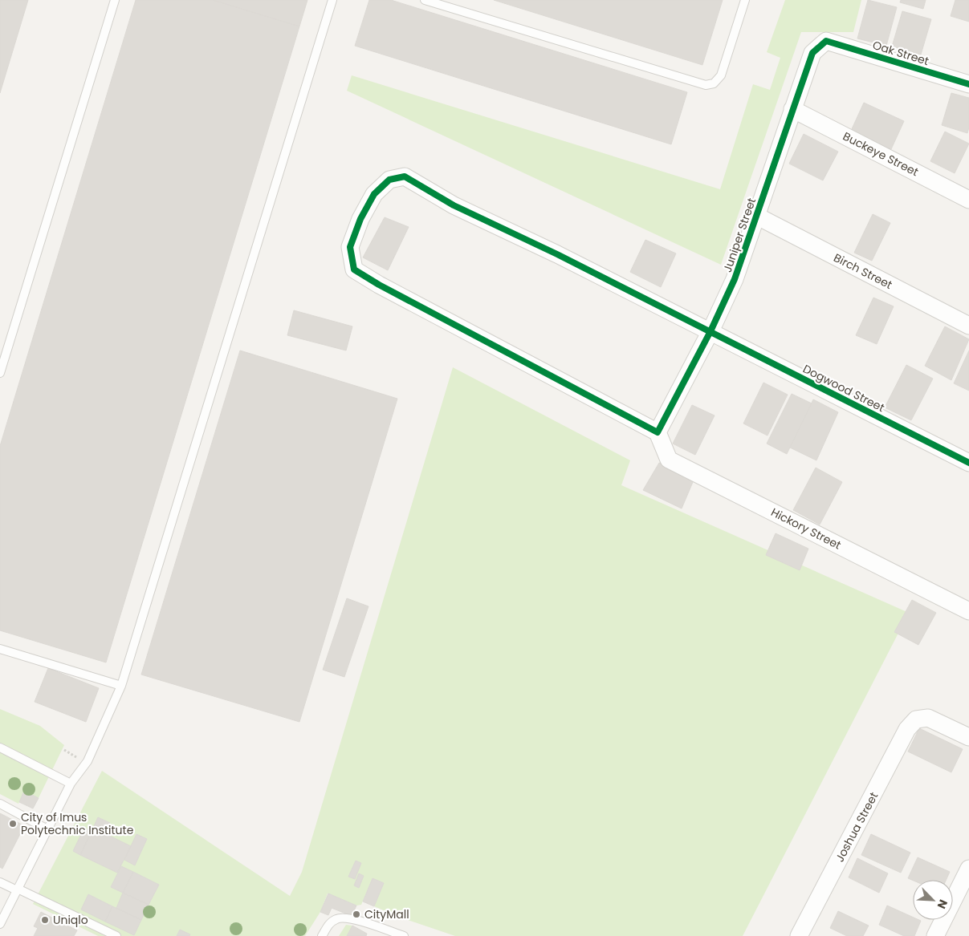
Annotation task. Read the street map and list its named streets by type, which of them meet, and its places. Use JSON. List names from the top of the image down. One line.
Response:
{"streets":{"street":["Oak Street","Buckeye Street","Juniper Street","Birch Street","Dogwood Street","Hickory Street","Joshua Street"]},"crossings":[["Oak Street","Juniper Street"],["Buckeye Street","Juniper Street"],["Juniper Street","Birch Street"],["Juniper Street","Dogwood Street"],["Juniper Street","Hickory Street"],["Dogwood Street","Hickory Street"]],"places":["City of Imus Polytechnic Institute","CityMall","Uniqlo"],"north":"bottom right"}
